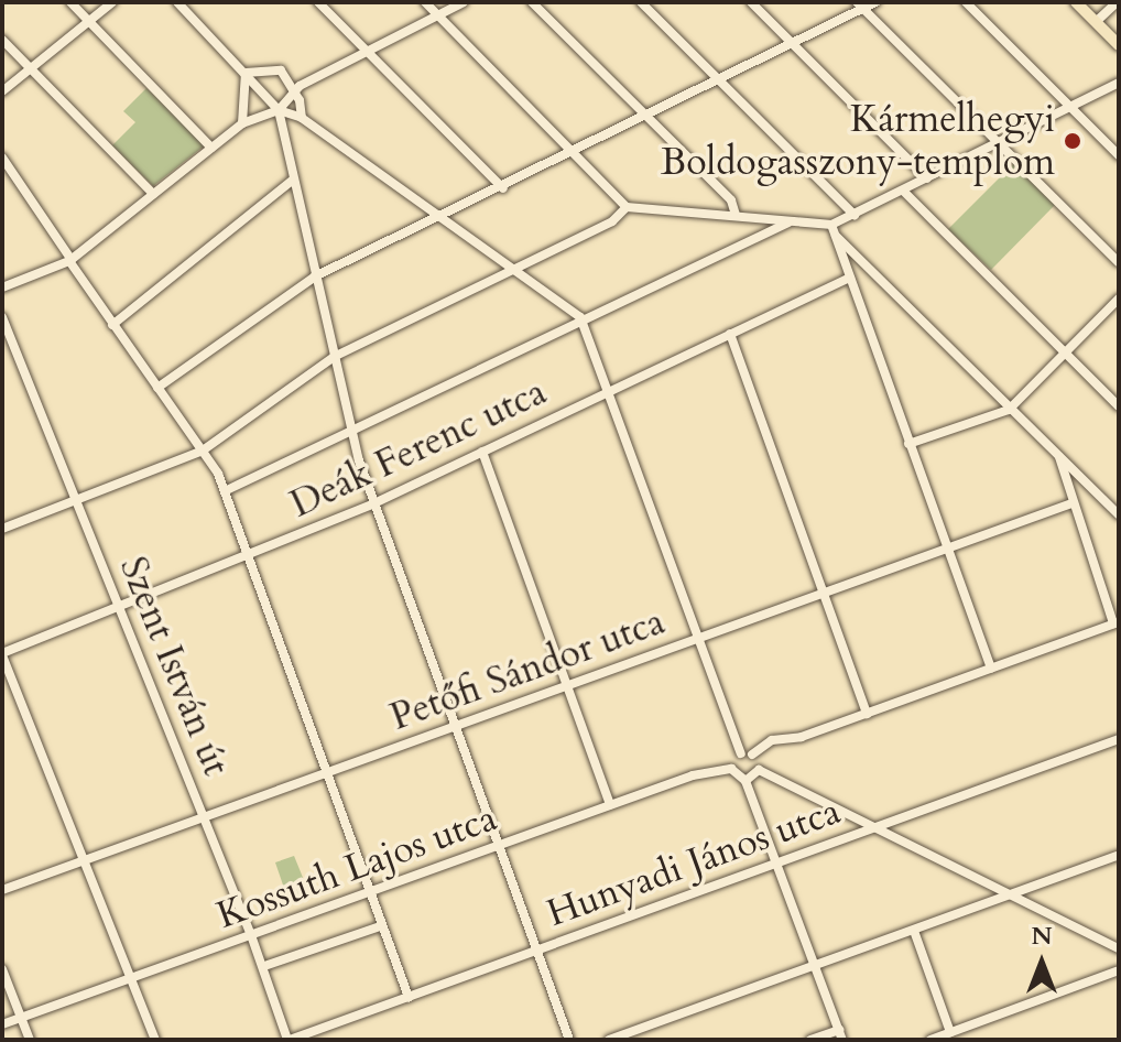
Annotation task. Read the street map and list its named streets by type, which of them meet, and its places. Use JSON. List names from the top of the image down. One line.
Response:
{"streets":{"street":["Deák Ferenc utca","Szent István út","Petőfi Sándor utca","Hunyadi János utca","Kossuth Lajos utca"]},"crossings":[["Deák Ferenc utca","Szent István út"],["Szent István út","Petőfi Sándor utca"],["Szent István út","Hunyadi János utca"],["Szent István út","Kossuth Lajos utca"]],"places":["Kármelhegyi Boldogasszony-templom"],"north":"top"}
